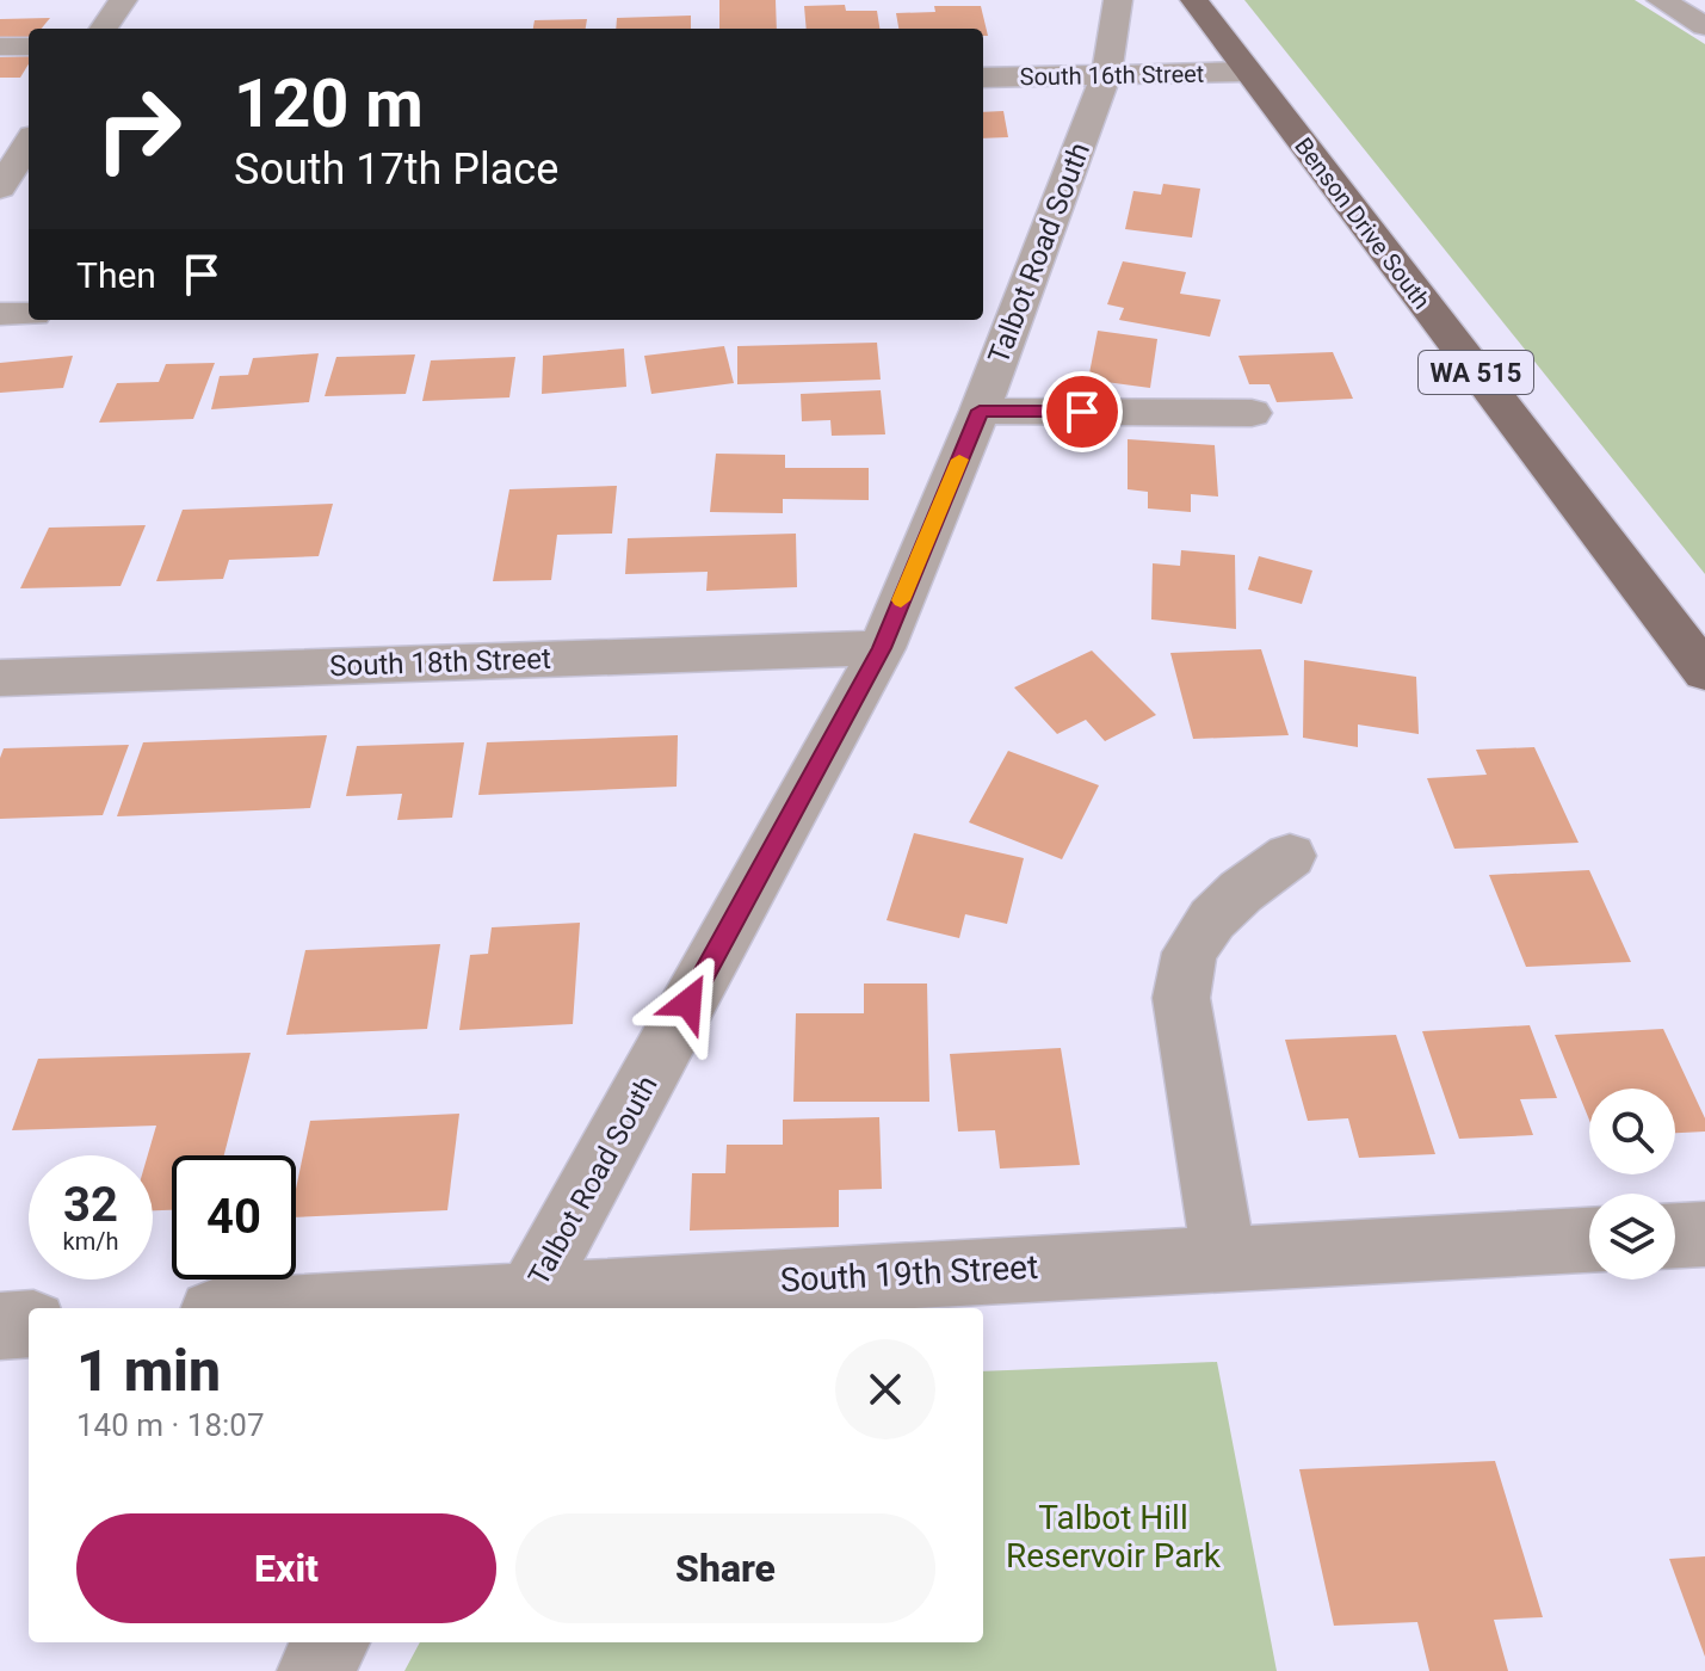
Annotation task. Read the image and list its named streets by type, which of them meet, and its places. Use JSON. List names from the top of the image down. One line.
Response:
{"streets":{"main road":["Benson Drive South","WA 515"],"street":["South 16th Street","Talbot Road South","South 18th Street","South 19th Street"]},"crossings":[["South 16th Street","Benson Drive South"],["South 16th Street","Talbot Road South"],["Talbot Road South","South 18th Street"],["Talbot Road South","South 19th Street"]],"parks":["Talbot Hill Reservoir Park"],"page":{"turn":["120 m","South 17th Place"],"then":"Then","speed":"32 km/h","limit":"40","heading":["1 min","140 m · 18:07"],"buttons":["Exit","Share"]}}
